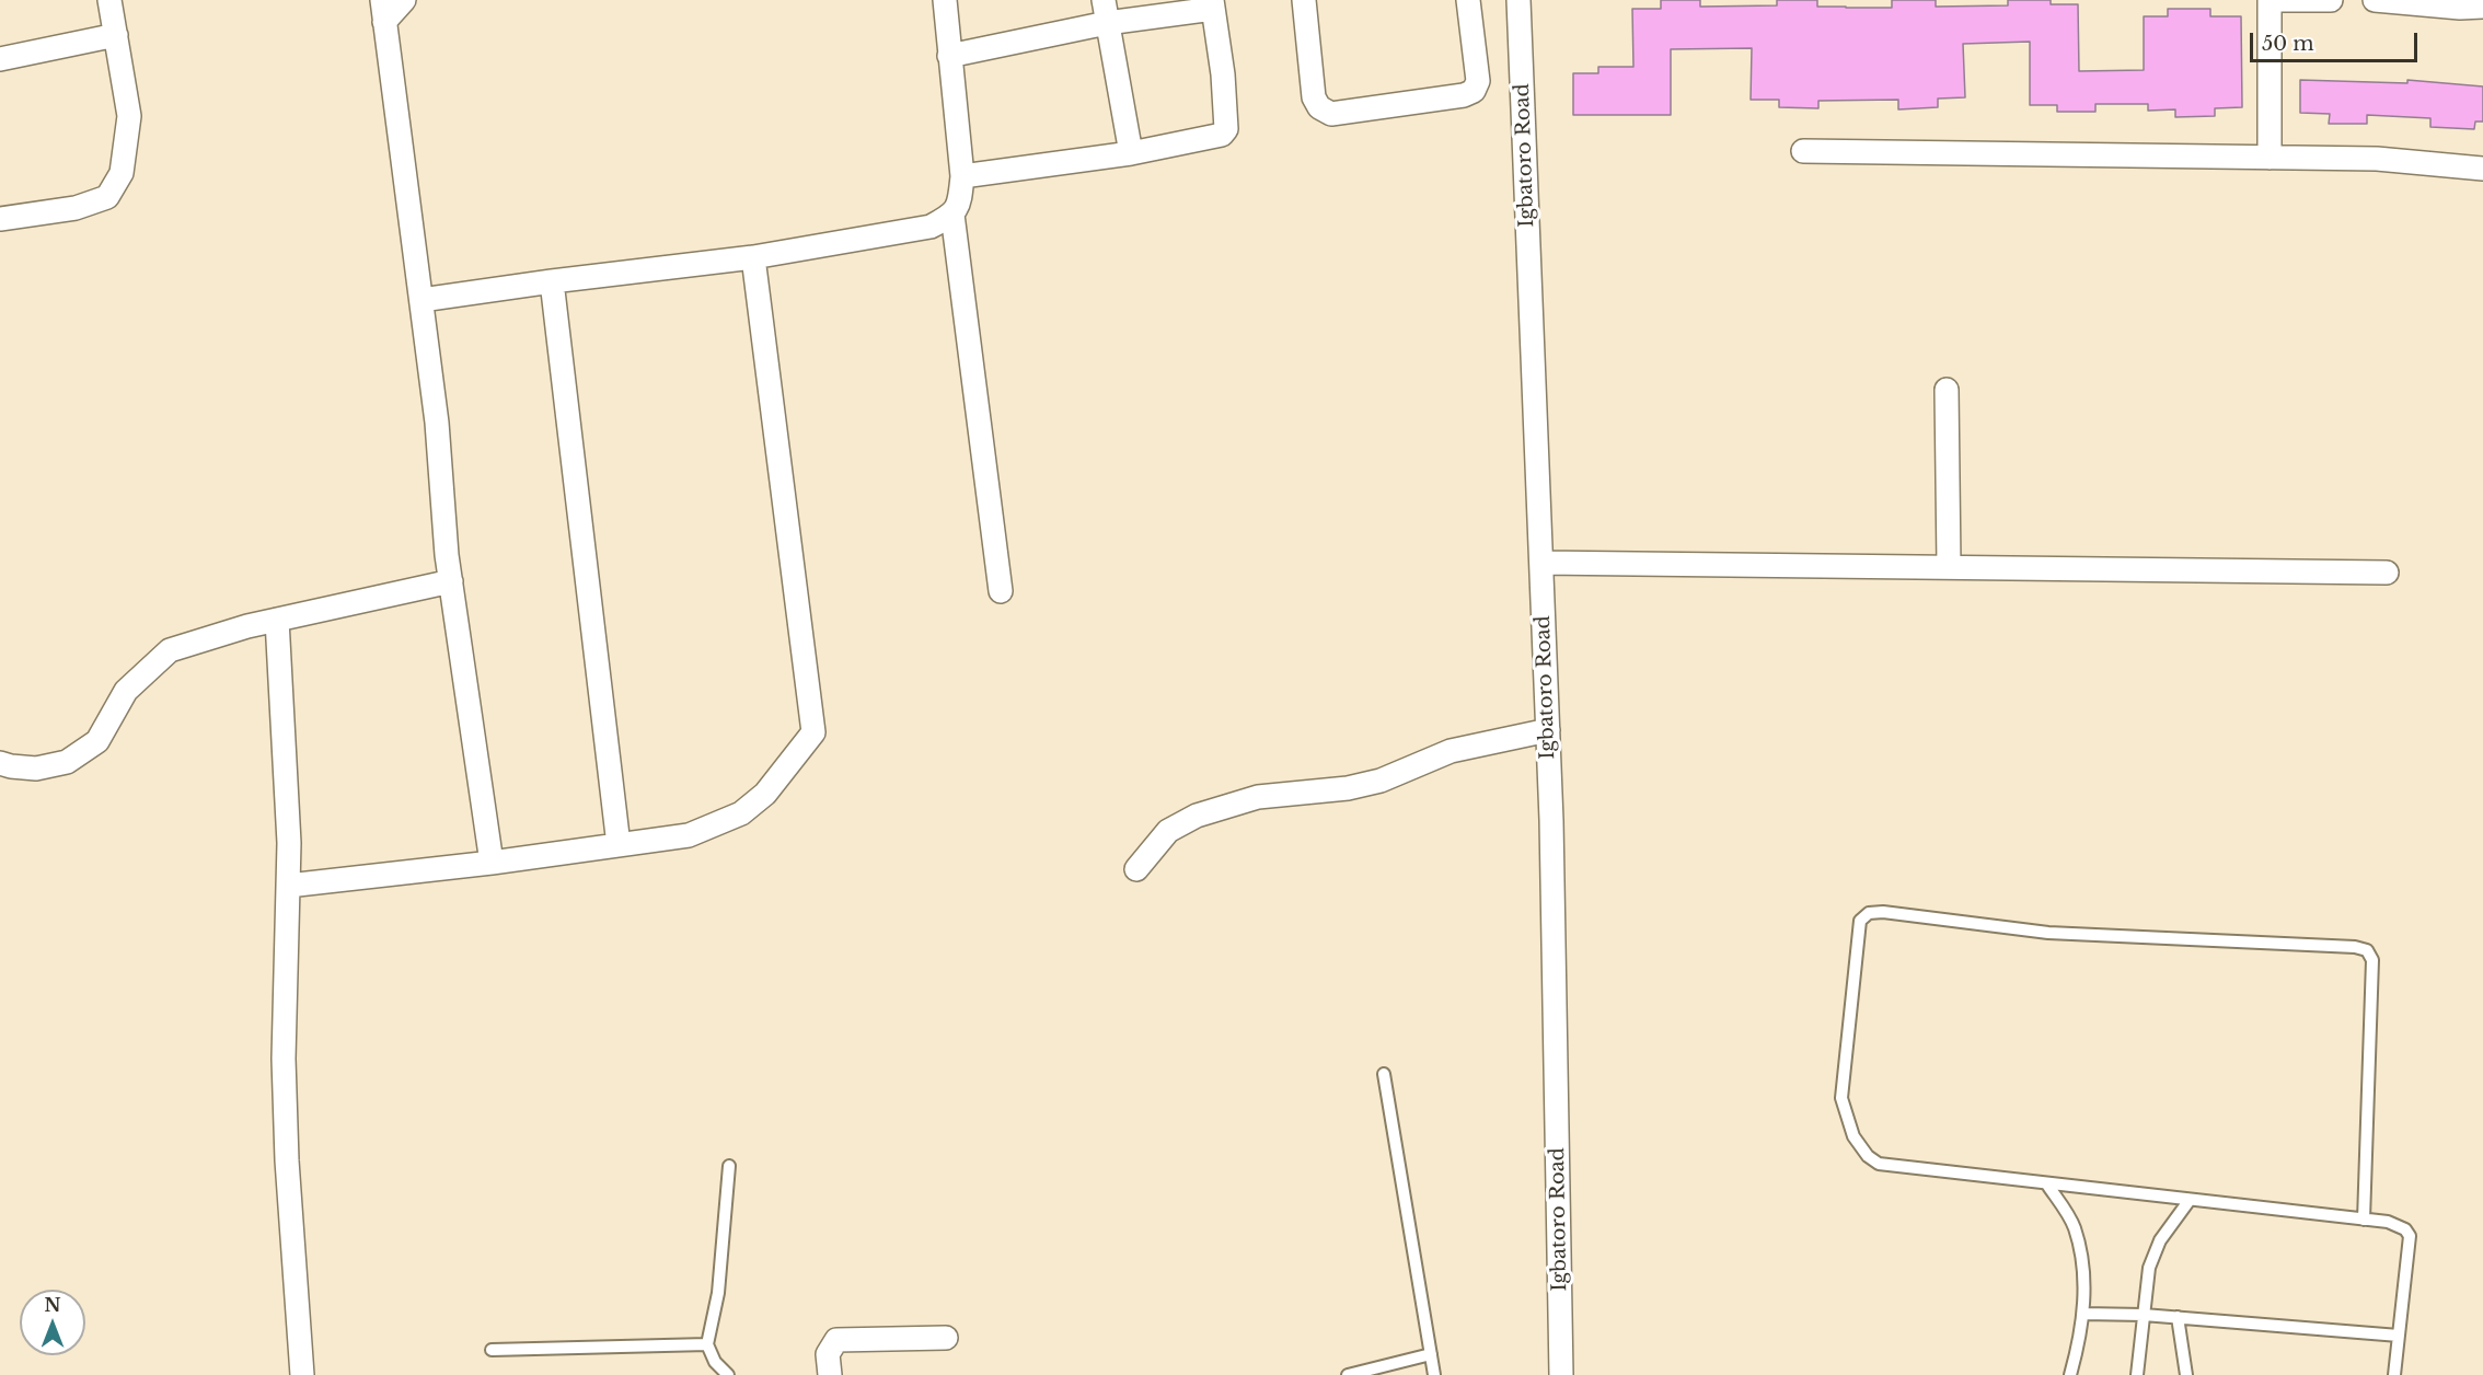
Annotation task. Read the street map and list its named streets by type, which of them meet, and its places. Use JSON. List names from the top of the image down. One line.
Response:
{"streets":{"street":["Igbatoro Road"]},"scale_bar":"50 m","north":"top"}
